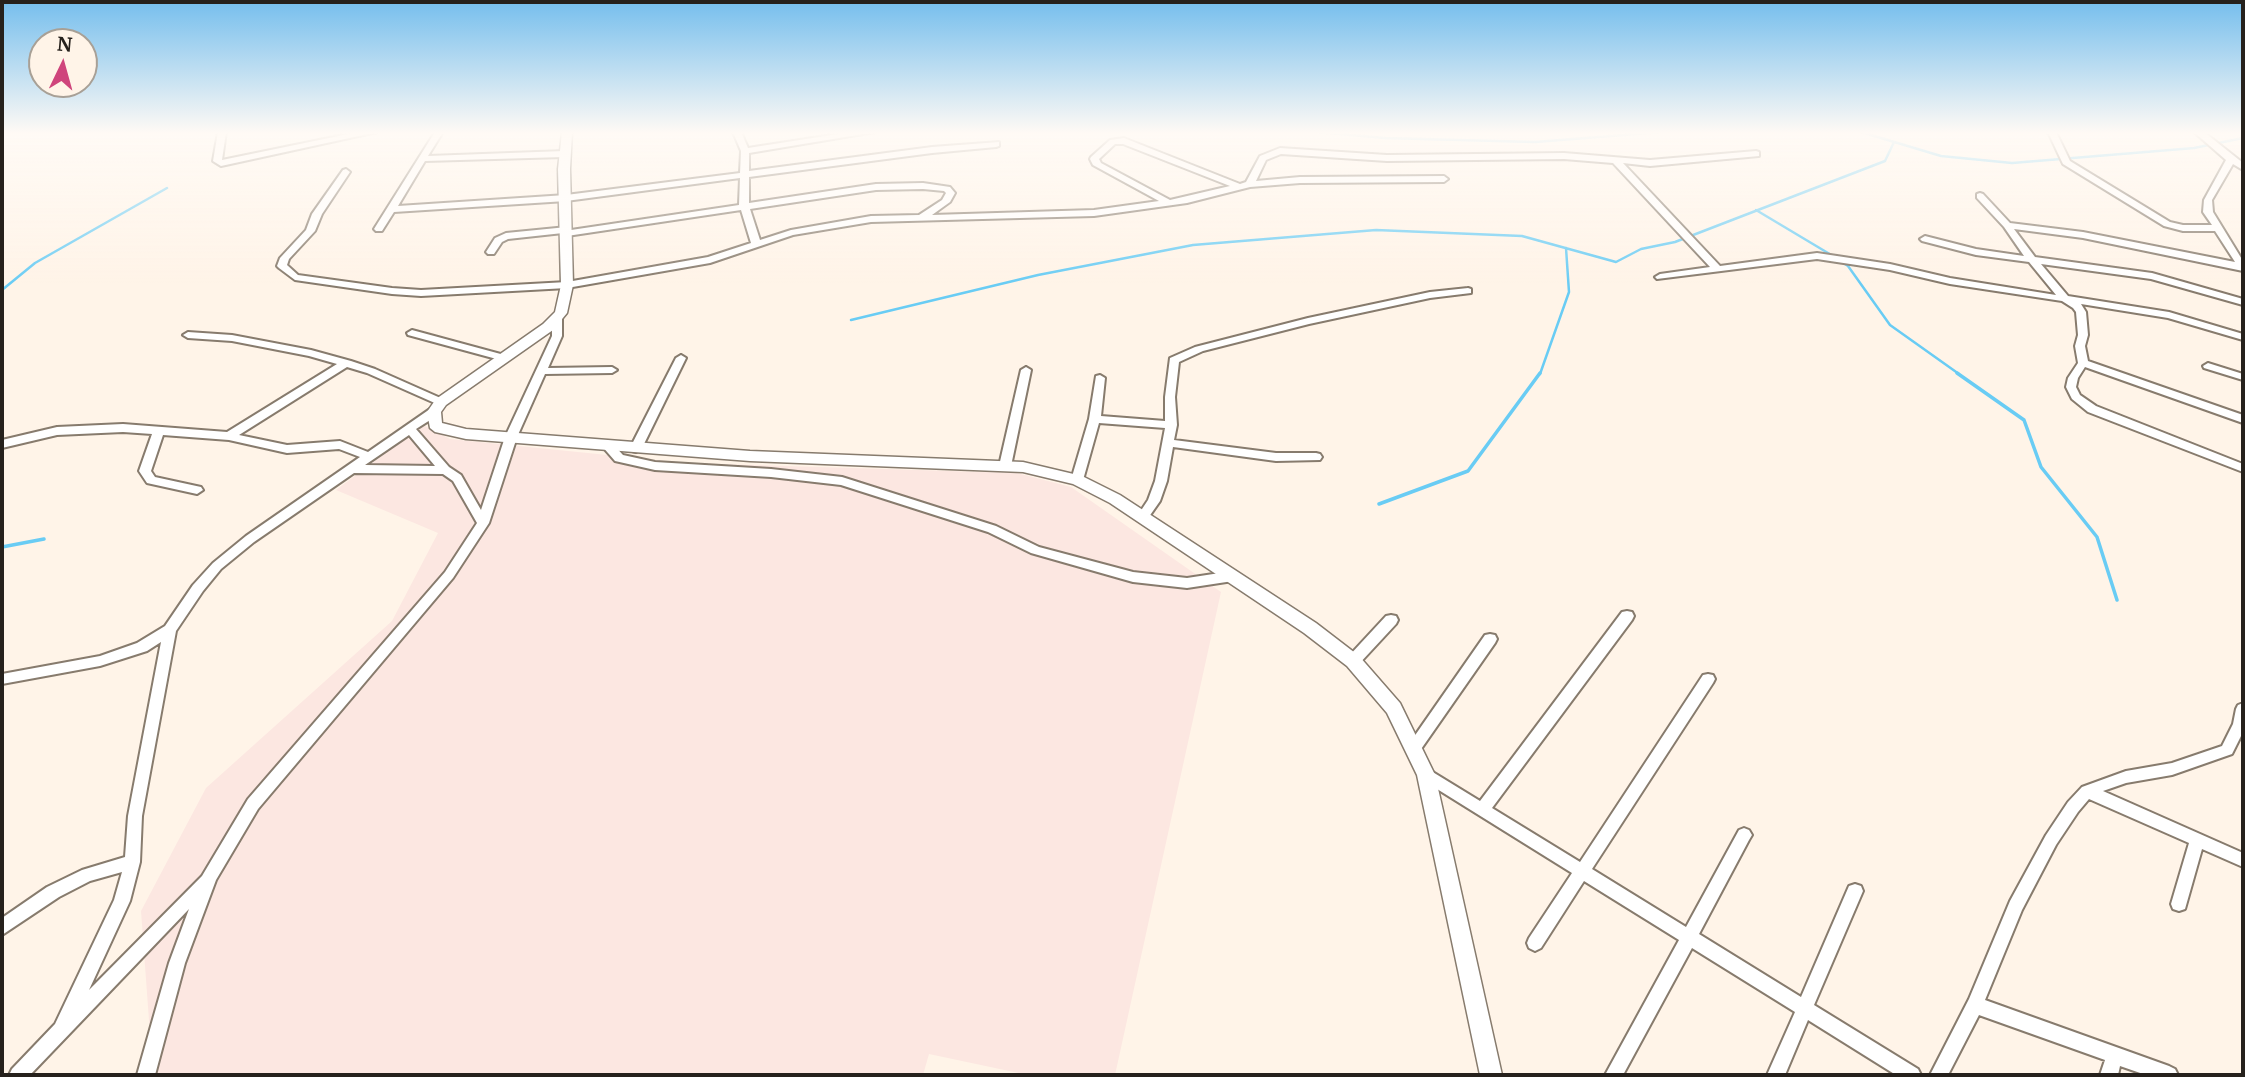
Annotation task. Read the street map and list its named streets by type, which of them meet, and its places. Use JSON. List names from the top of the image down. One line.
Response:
{"north":"top"}
